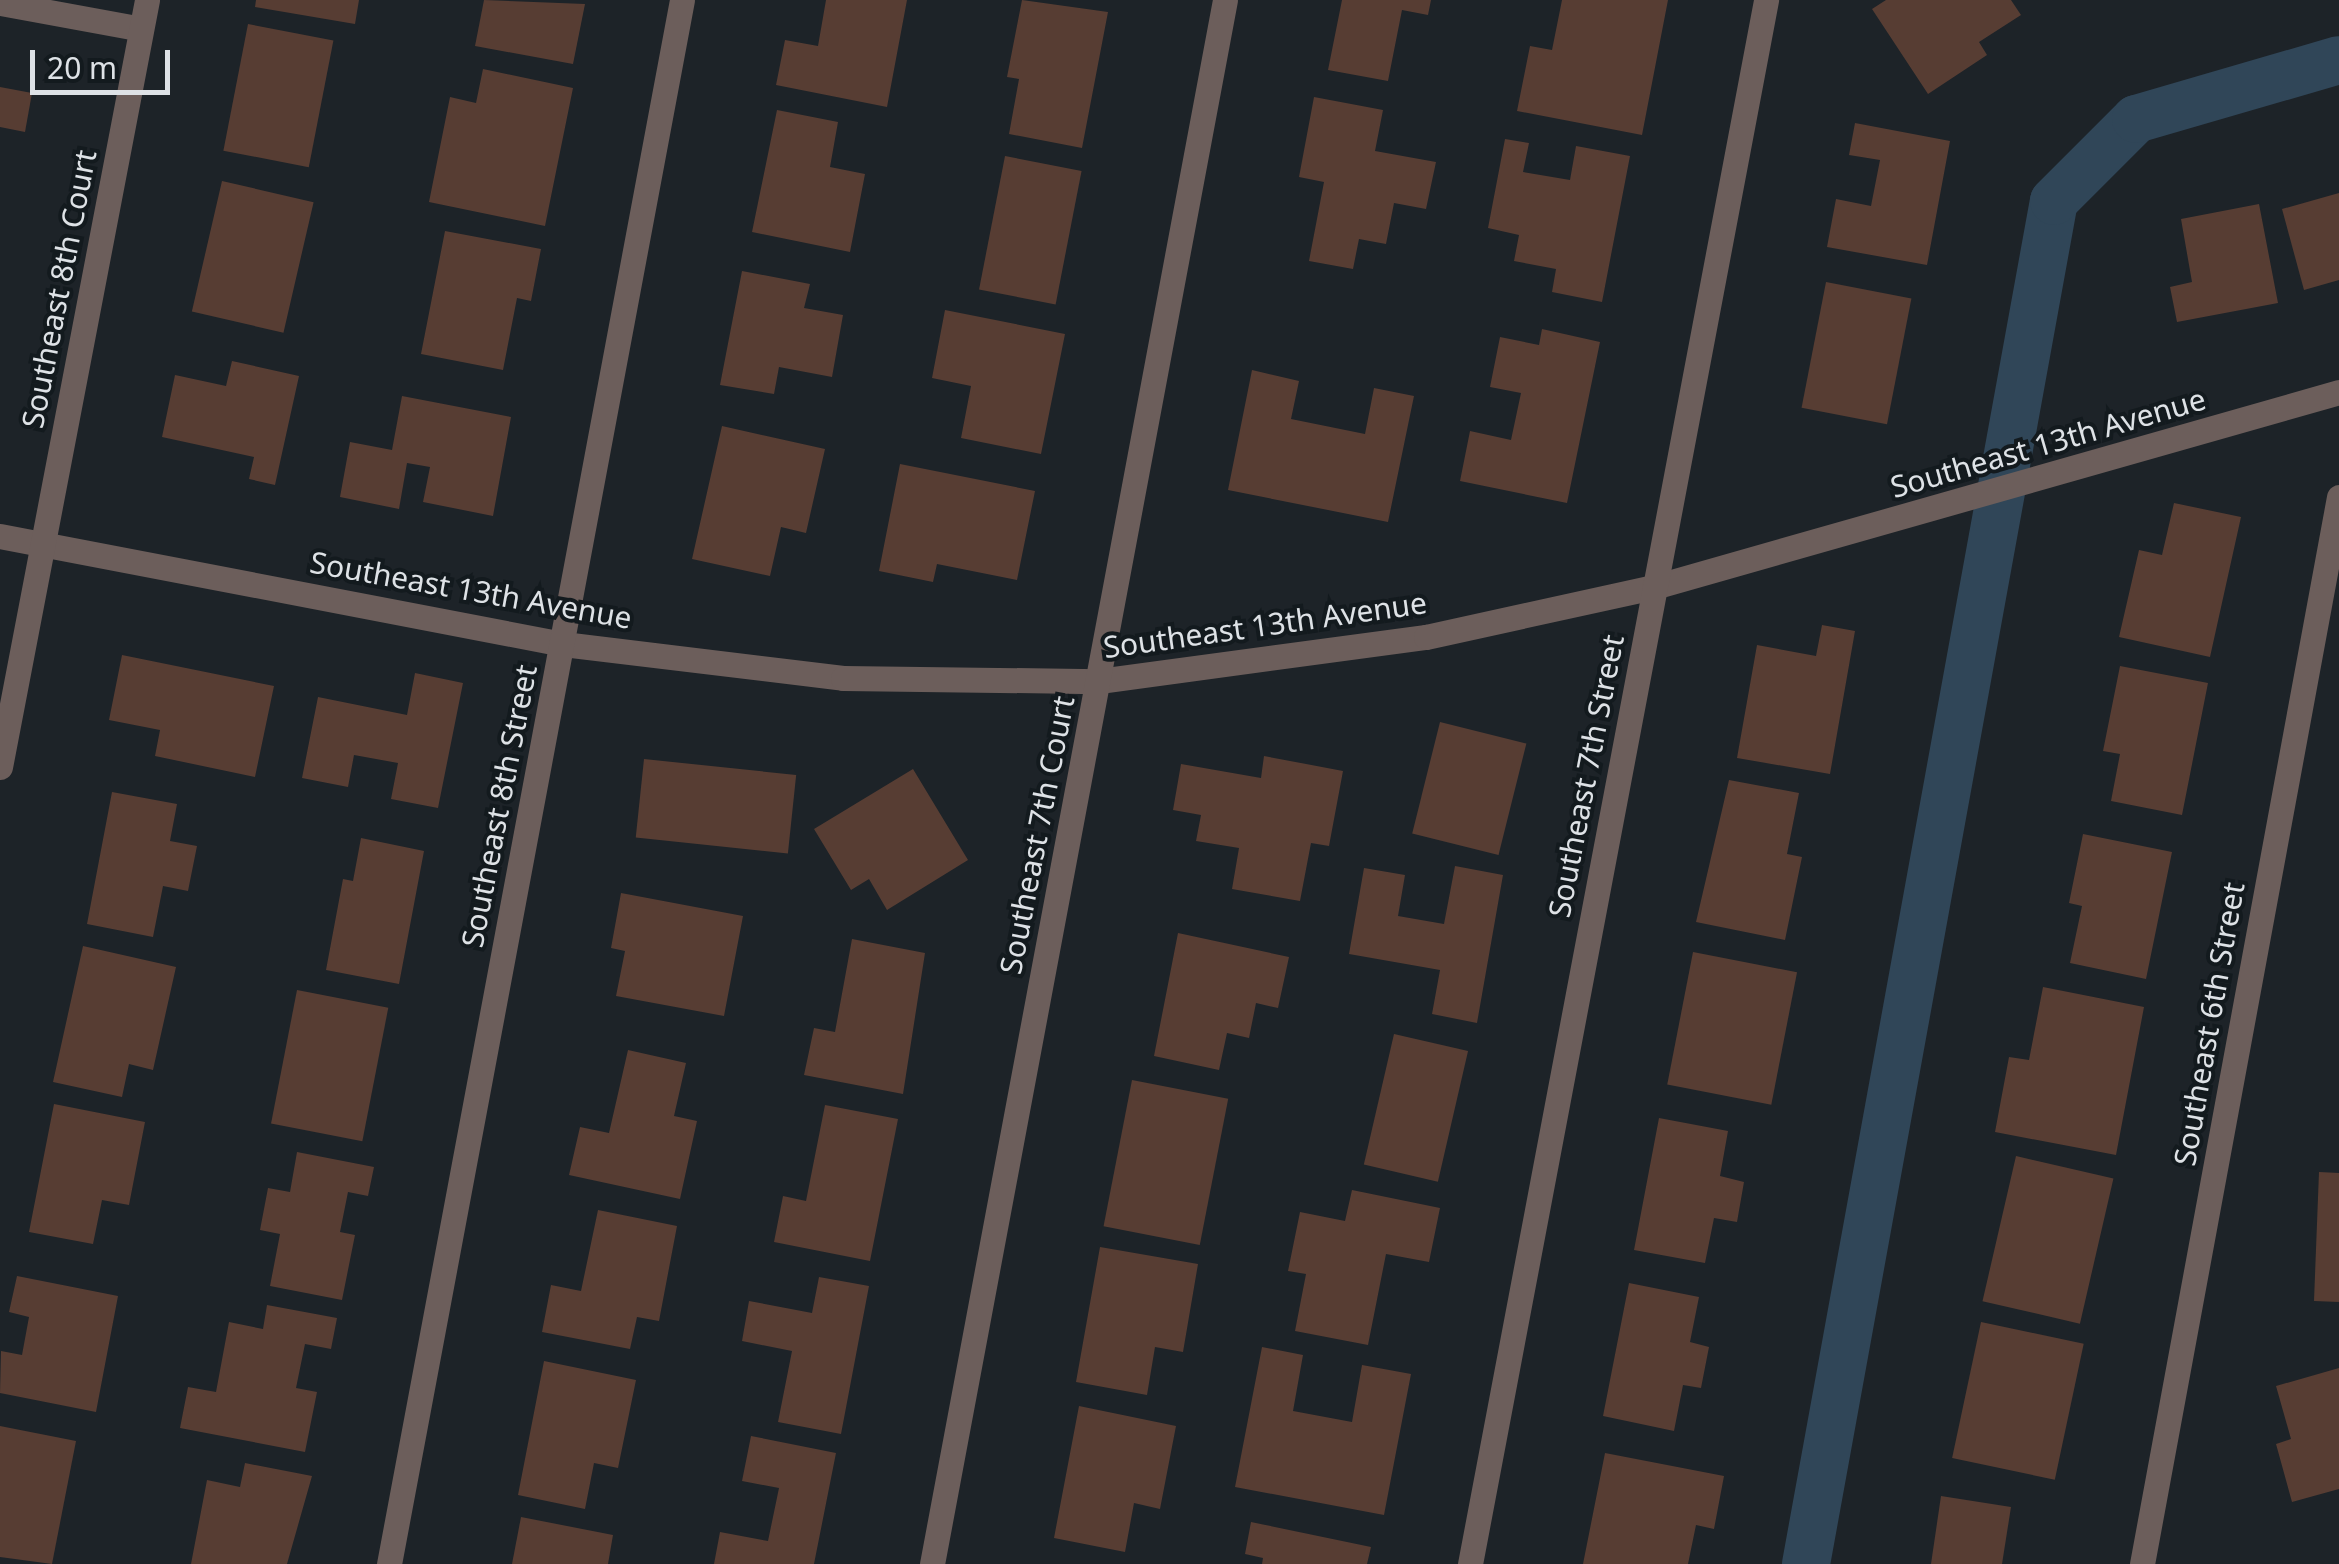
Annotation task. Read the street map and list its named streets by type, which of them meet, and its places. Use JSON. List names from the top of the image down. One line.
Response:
{"streets":{"street":["Southeast 8th Court","Southeast 13th Avenue","Southeast 7th Street","Southeast 8th Street","Southeast 7th Court","Southeast 6th Street"]},"crossings":[["Southeast 8th Court","Southeast 13th Avenue"],["Southeast 13th Avenue","Southeast 7th Street"],["Southeast 13th Avenue","Southeast 8th Street"],["Southeast 13th Avenue","Southeast 7th Court"]],"scale_bar":"20 m"}
